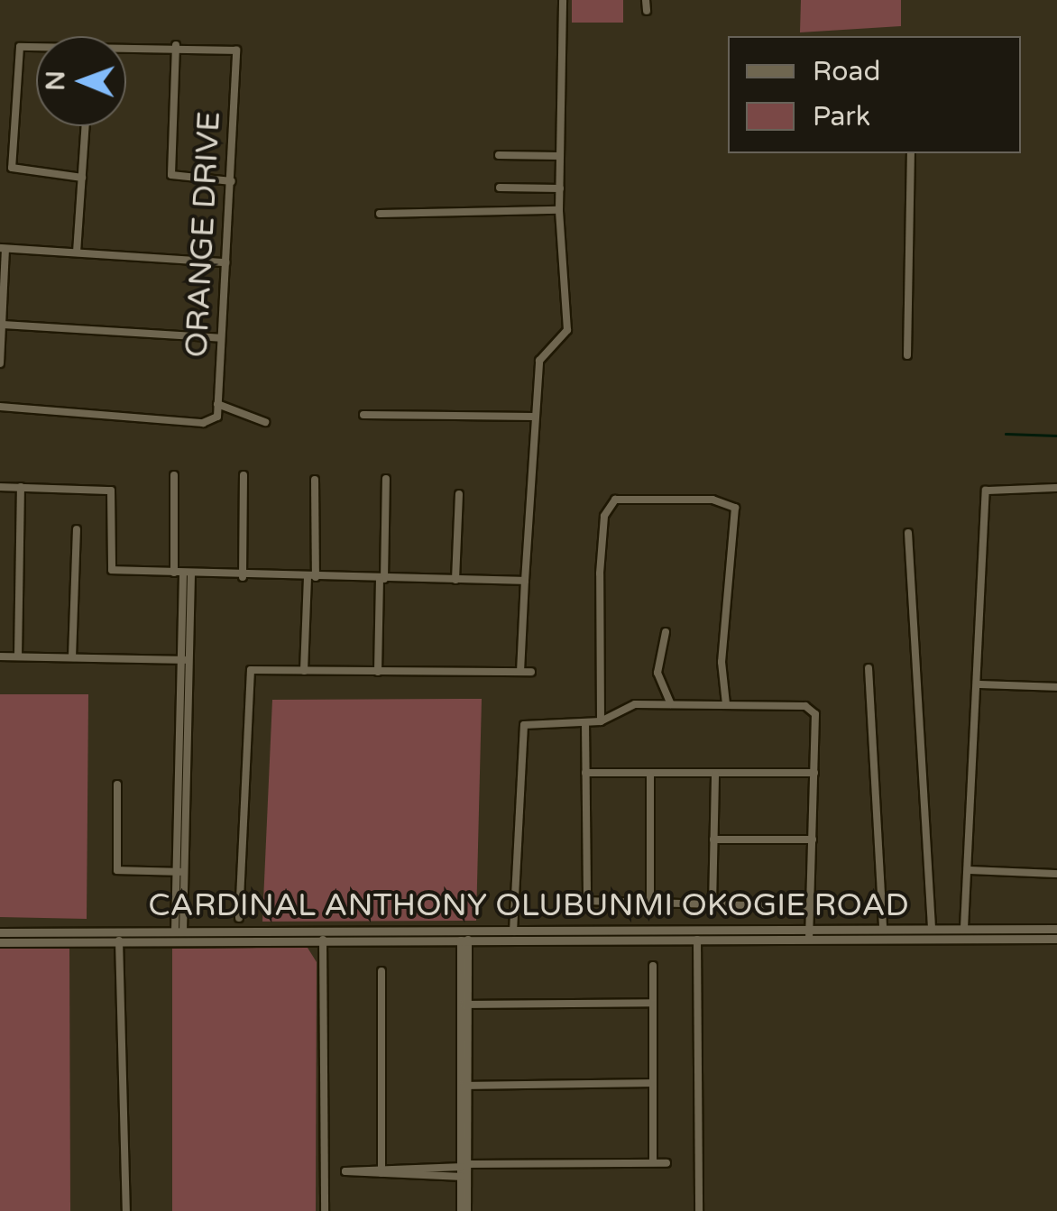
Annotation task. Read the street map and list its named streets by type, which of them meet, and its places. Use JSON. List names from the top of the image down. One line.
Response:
{"streets":{"street":["ORANGE DRIVE","CARDINAL ANTHONY OLUBUNMI OKOGIE ROAD"]},"legend":["Road","Park"],"north":"left"}
